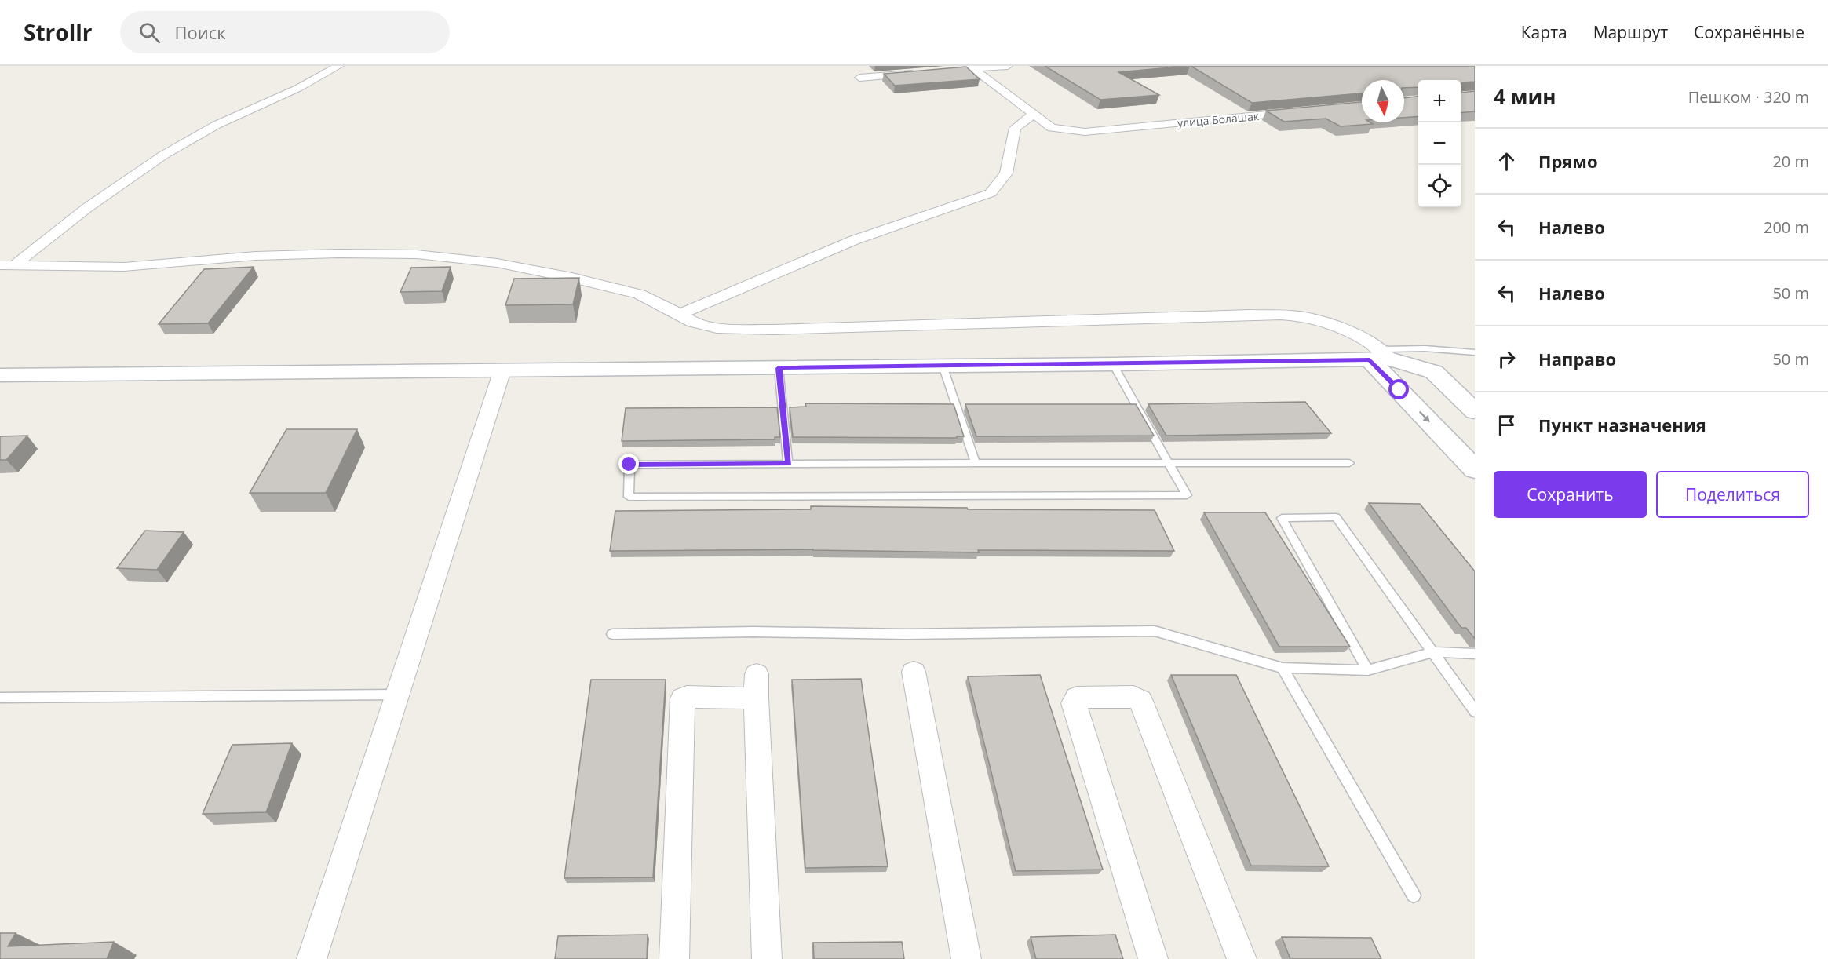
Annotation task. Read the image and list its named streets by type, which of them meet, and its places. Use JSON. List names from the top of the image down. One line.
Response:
{"streets":{"street":["улица Болашак"]},"north":"bottom","page":{"header":"Strollr","search":"Поиск","nav":["Карта","Маршрут","Сохранённые"],"heading":["4 мин","Пешком · 320 m"],"map_buttons":["+","−"],"list":[["Прямо","20 m"],["Налево","200 m"],["Налево","50 m"],["Направо","50 m"],"Пункт назначения"],"buttons":["Сохранить","Поделиться"]}}
